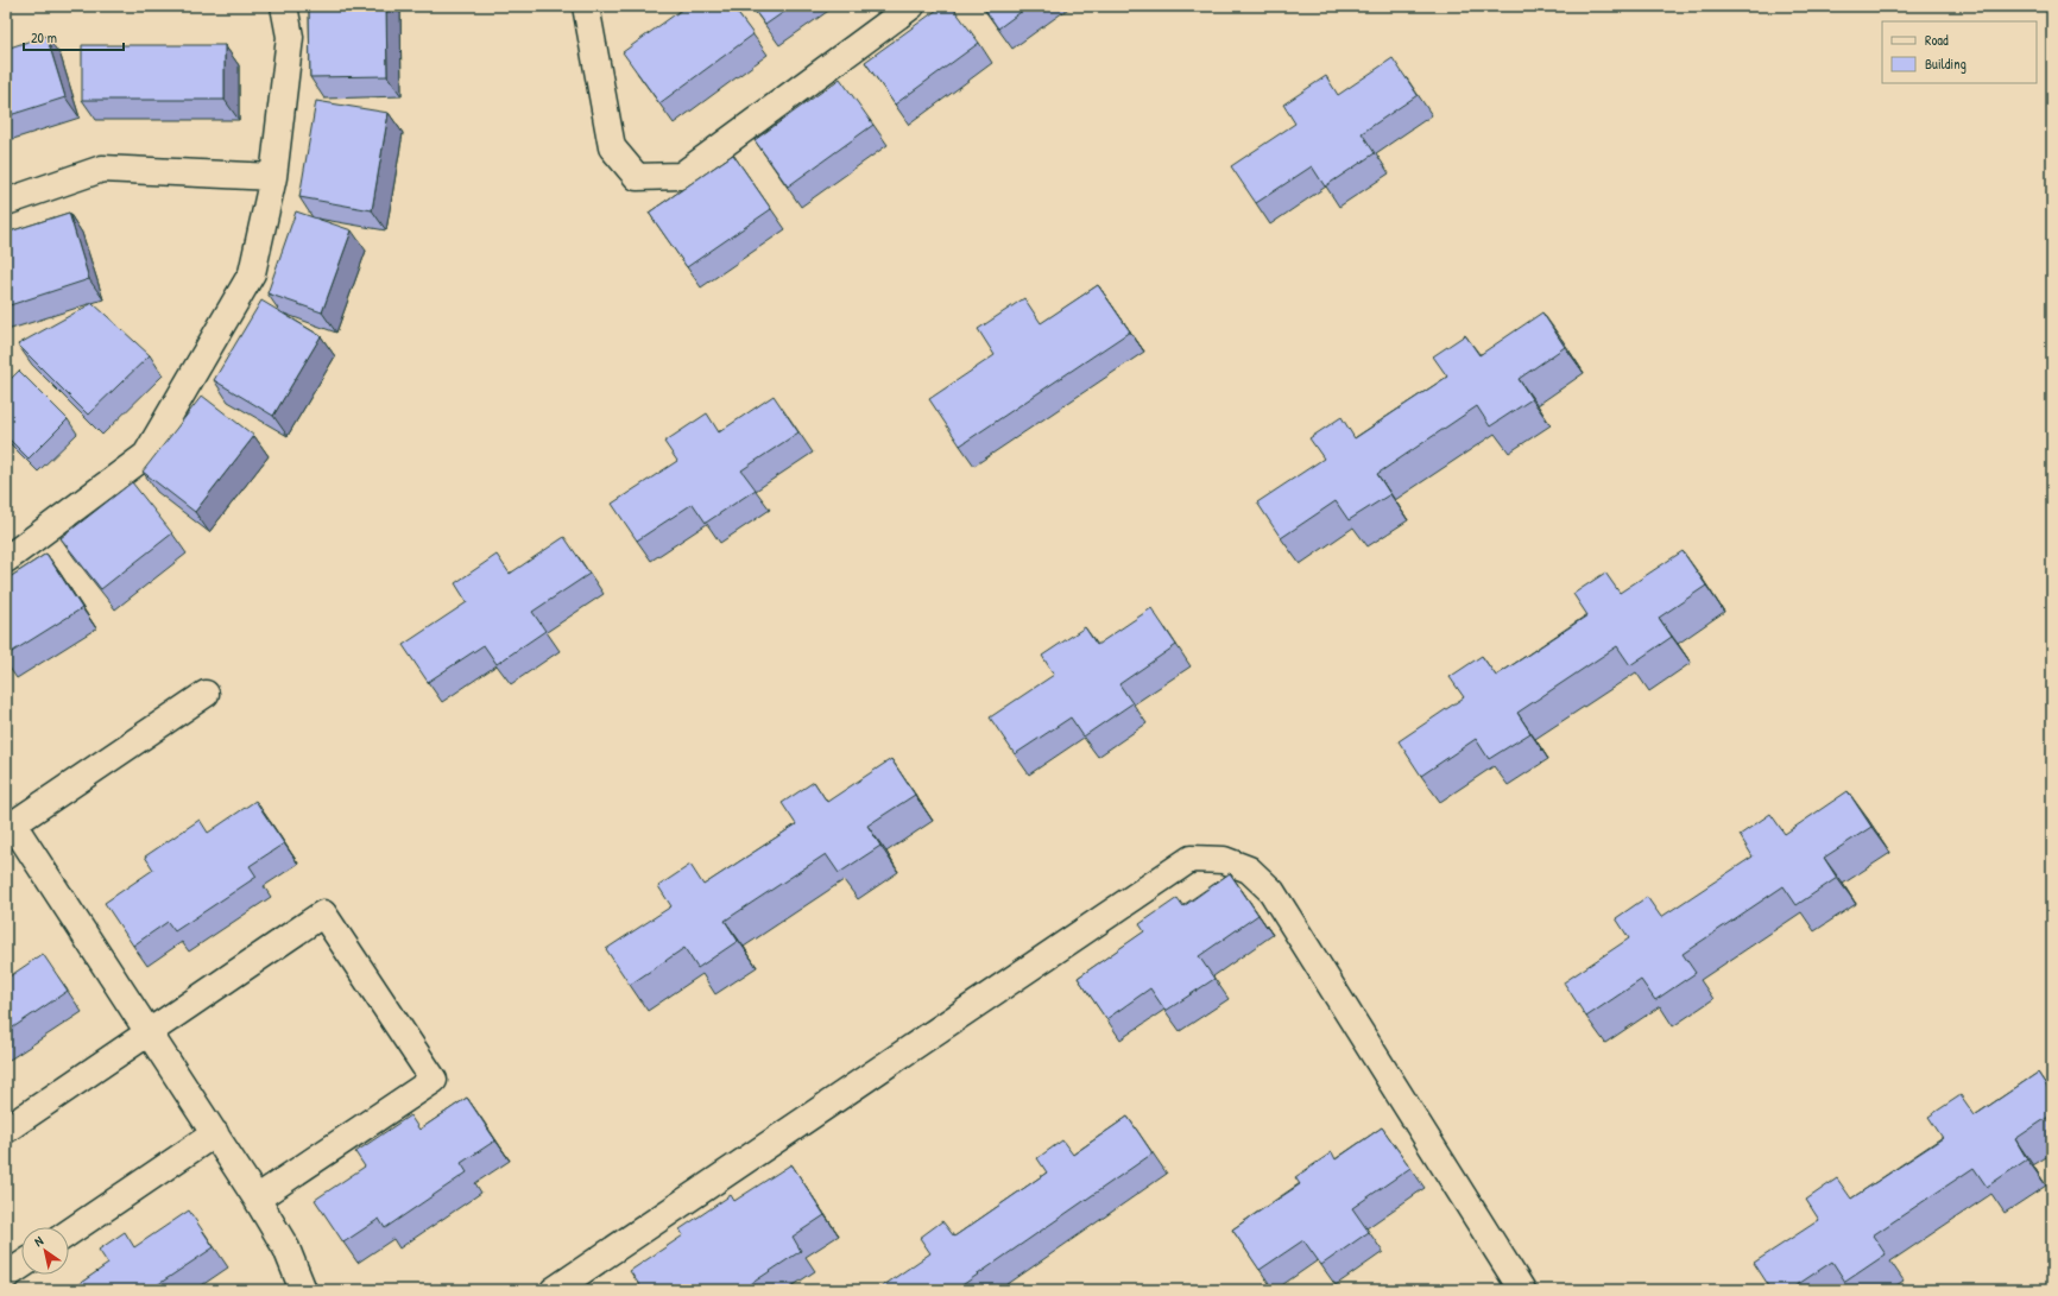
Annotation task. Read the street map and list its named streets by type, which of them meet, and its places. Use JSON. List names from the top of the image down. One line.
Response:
{"legend":["Road","Building"],"scale_bar":"20 m","north":"top left"}
